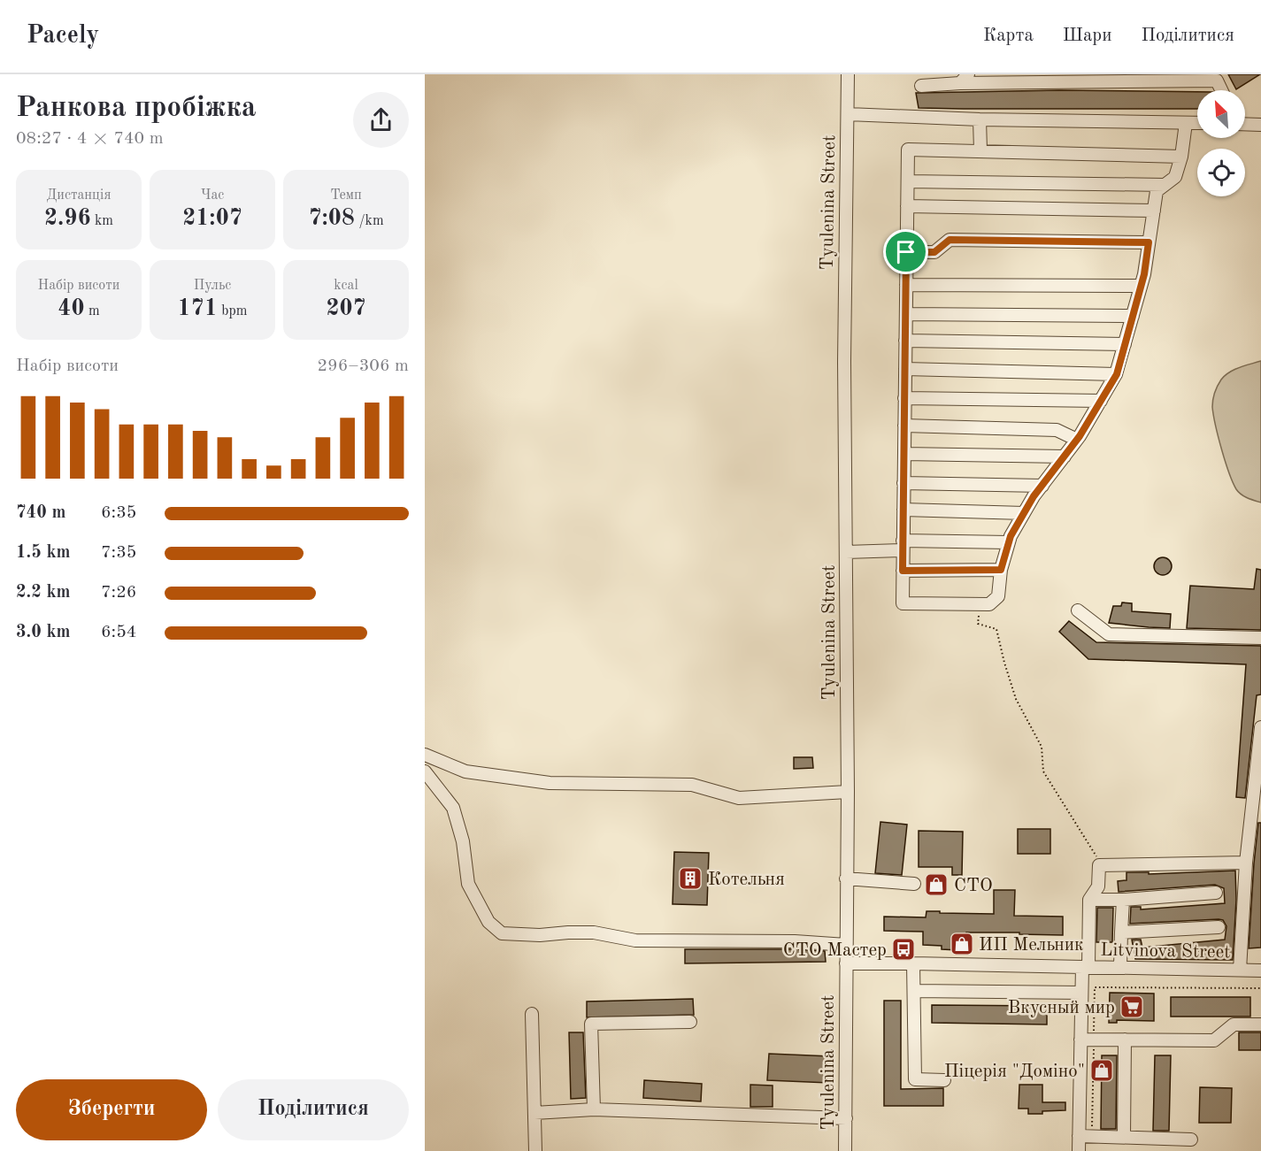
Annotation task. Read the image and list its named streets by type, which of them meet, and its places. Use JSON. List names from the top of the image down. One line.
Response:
{"streets":{"street":["Tyulenina Street","Litvinova Street"]},"crossings":[["Tyulenina Street","Litvinova Street"]],"places":{"building":["Котельня"],"shop":["СТО","ИП Мельник","Піцерія \"Доміно\""],"bus stop":["СТО Мастер"],"supermarket":["Вкусный мир"]},"north":"top left","page":{"header":"Pacely","nav":["Карта","Шари","Поділитися"],"heading":["Ранкова пробіжка","08:27 · 4 × 740 m"],"stats":[["Дистанція","2.96 km"],["Час","21:07"],["Темп","7:08 /km"],["Набір висоти","40 m"],["Пульс","171 bpm"],["kcal","207"]],"chart":["Набір висоти","296–306 m"],"list":[{"name":"740 m","note":"6:35"},{"name":"1.5 km","note":"7:35"},{"name":"2.2 km","note":"7:26"},{"name":"3.0 km","note":"6:54"}],"buttons":["Зберегти","Поділитися"]}}
